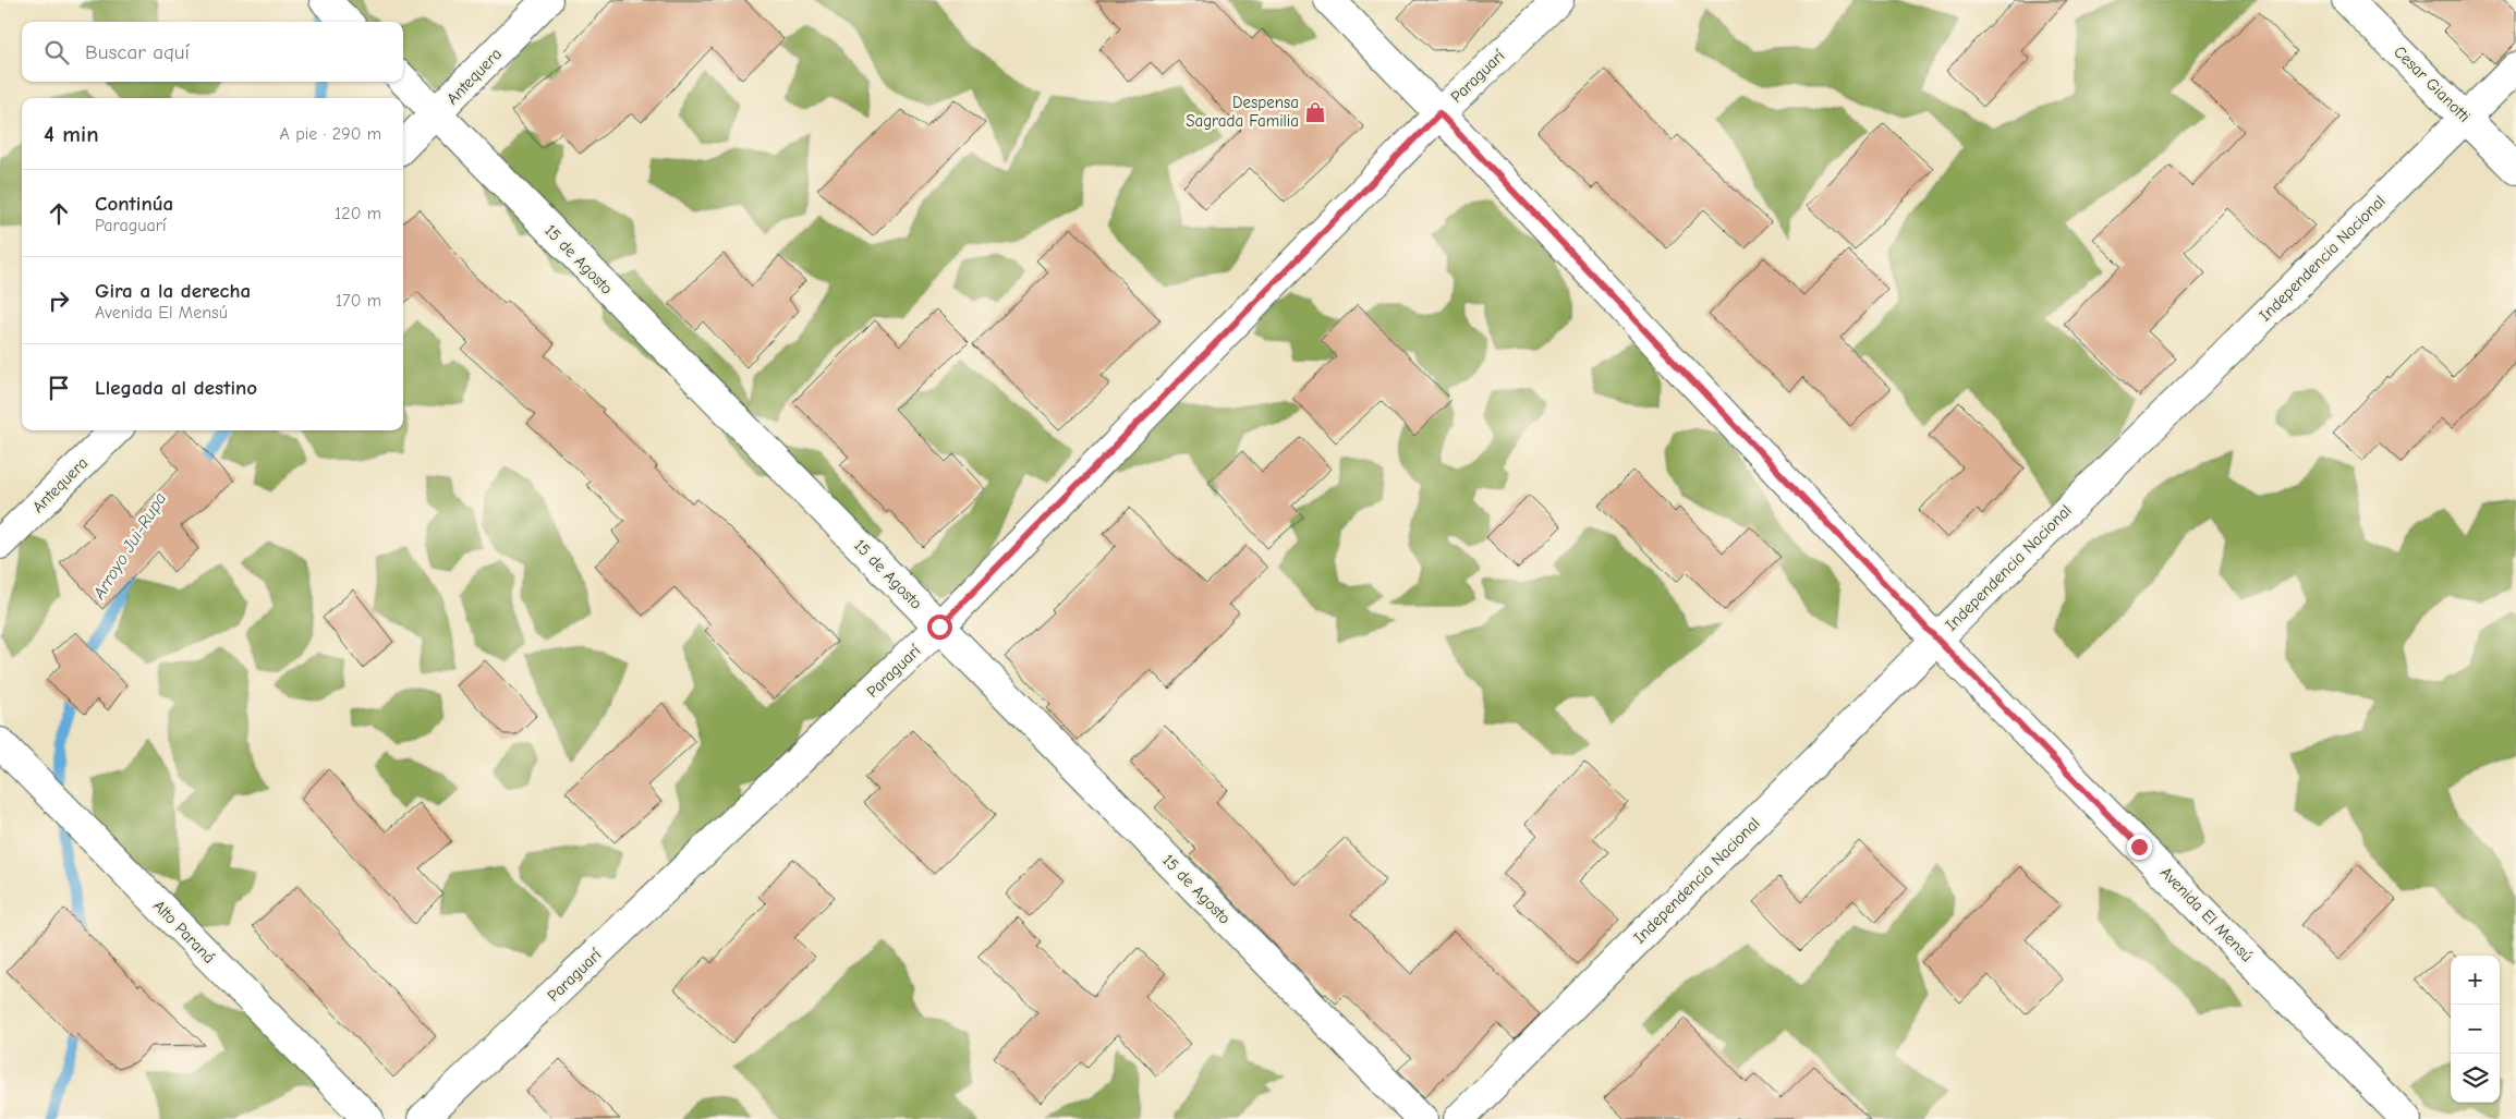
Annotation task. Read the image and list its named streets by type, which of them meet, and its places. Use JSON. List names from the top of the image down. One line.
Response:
{"streets":{"street":["Antequera","Paraguarí","Cesar Gianotti","Independencia Nacional","15 de Agosto","Avenida El Mensú","Alto Paraná"]},"crossings":[["Antequera","15 de Agosto"],["Paraguarí","15 de Agosto"],["Paraguarí","Avenida El Mensú"],["Cesar Gianotti","Independencia Nacional"],["Independencia Nacional","Avenida El Mensú"]],"water":["Arroyo Jui-Rupa"],"places":{"shop":["Despensa Sagrada Familia"]},"page":{"search":"Buscar aquí","heading":["4 min","A pie · 290 m"],"list":[["Continúa","Paraguarí","120 m"],["Gira a la derecha","Avenida El Mensú","170 m"],"Llegada al destino"],"map_buttons":["+","−"]}}
